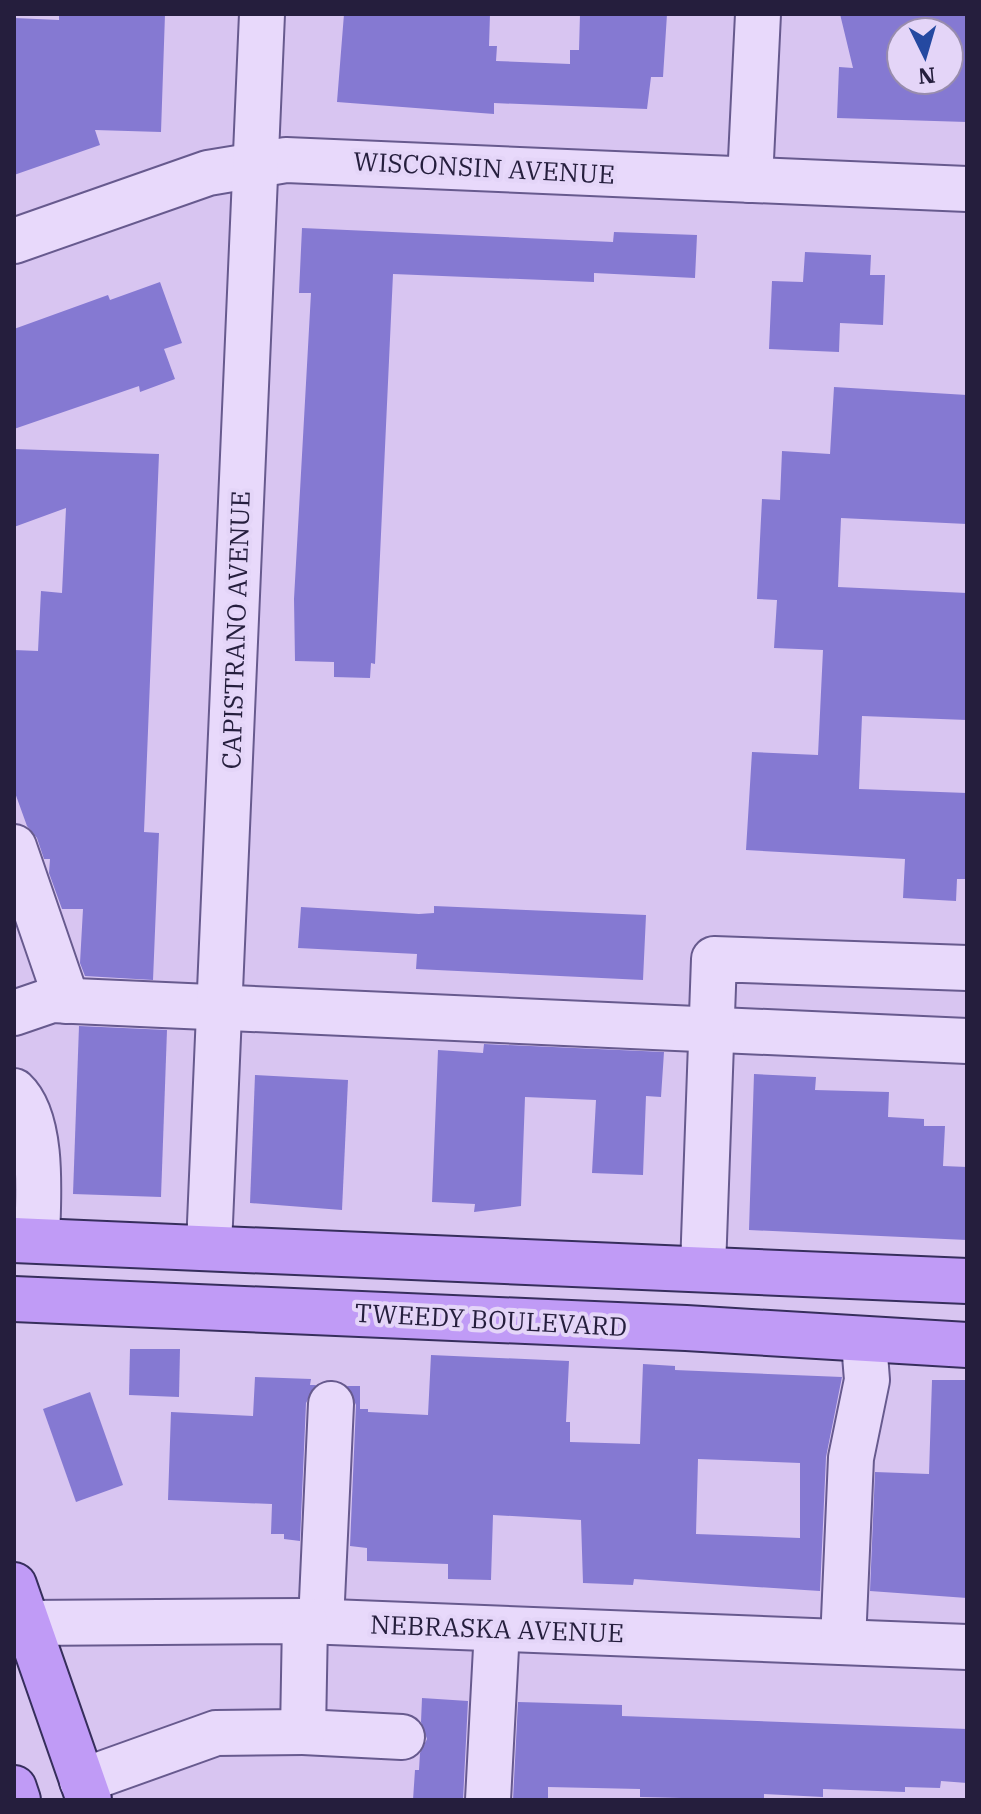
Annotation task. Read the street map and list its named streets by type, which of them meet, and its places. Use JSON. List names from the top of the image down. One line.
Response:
{"streets":{"main road":["TWEEDY BOULEVARD"],"street":["WISCONSIN AVENUE","CAPISTRANO AVENUE","NEBRASKA AVENUE"]},"crossings":[["WISCONSIN AVENUE","CAPISTRANO AVENUE"]],"north":"bottom"}
